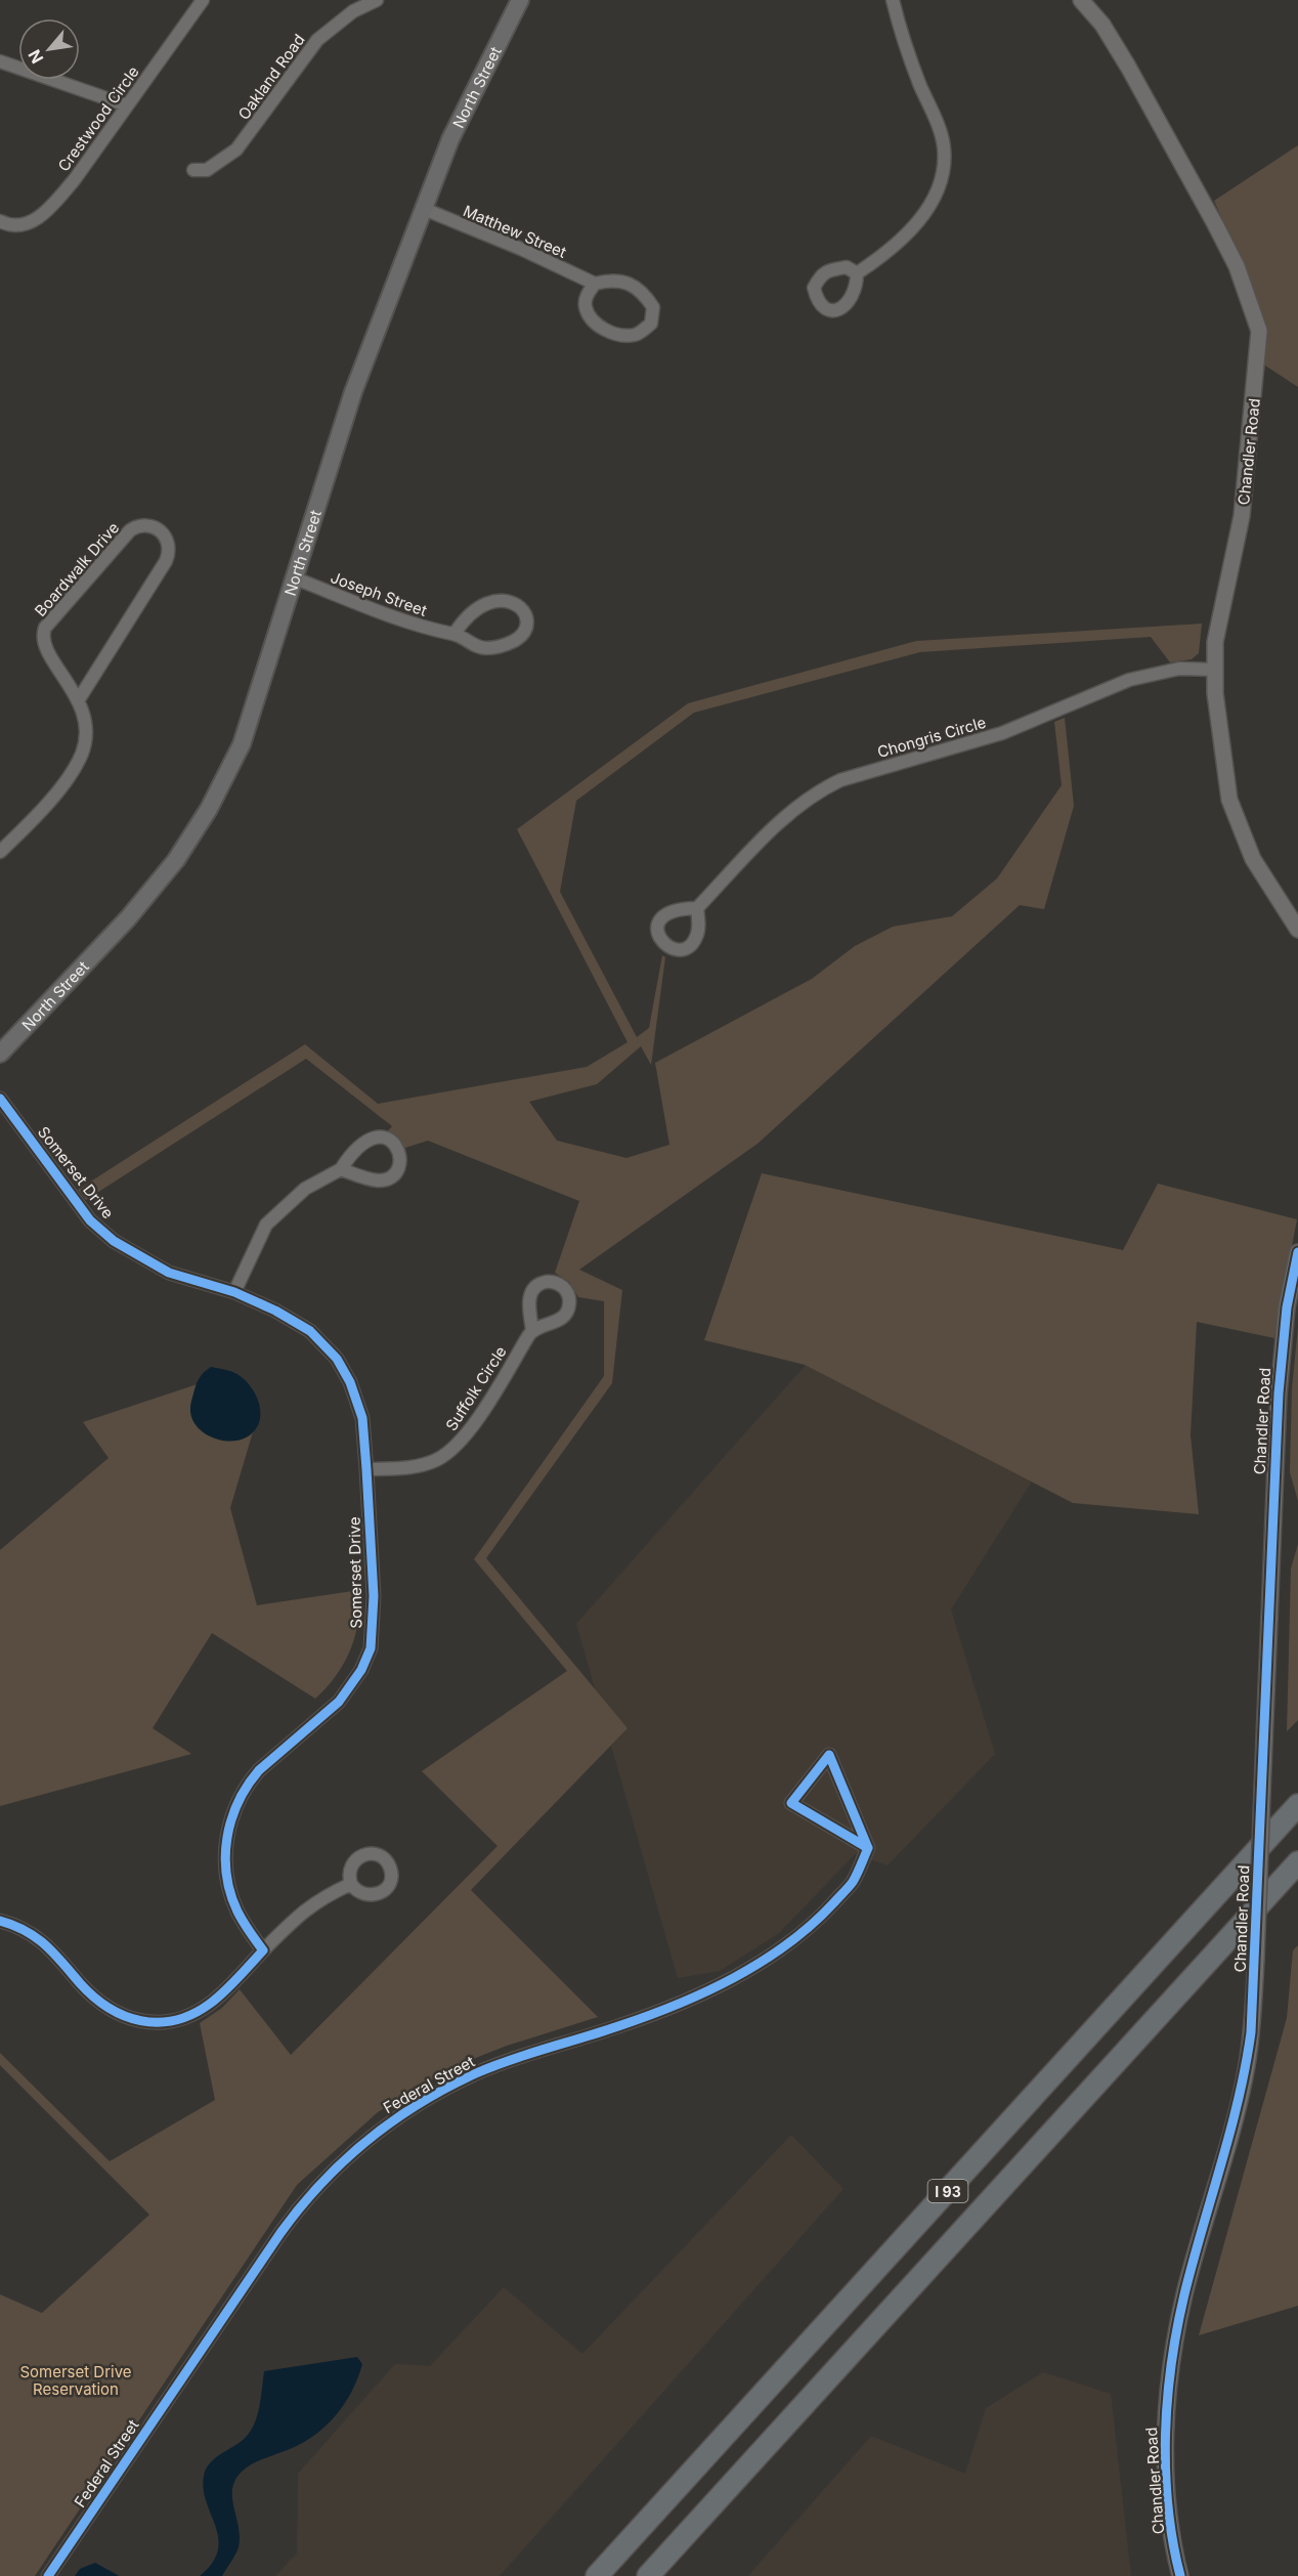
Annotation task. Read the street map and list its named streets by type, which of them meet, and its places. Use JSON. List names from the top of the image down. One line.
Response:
{"streets":{"highway":["I 93"],"main road":["North Street"],"street":["Oakland Road","Crestwood Circle","Matthew Street","Chandler Road","Boardwalk Drive","Joseph Street","Chongris Circle","Somerset Drive","Suffolk Circle","Federal Street"]},"crossings":[["North Street","Matthew Street"],["North Street","Joseph Street"],["Chandler Road","Chongris Circle"],["Somerset Drive","Suffolk Circle"]],"parks":["Somerset Drive Reservation"],"north":"bottom left"}
